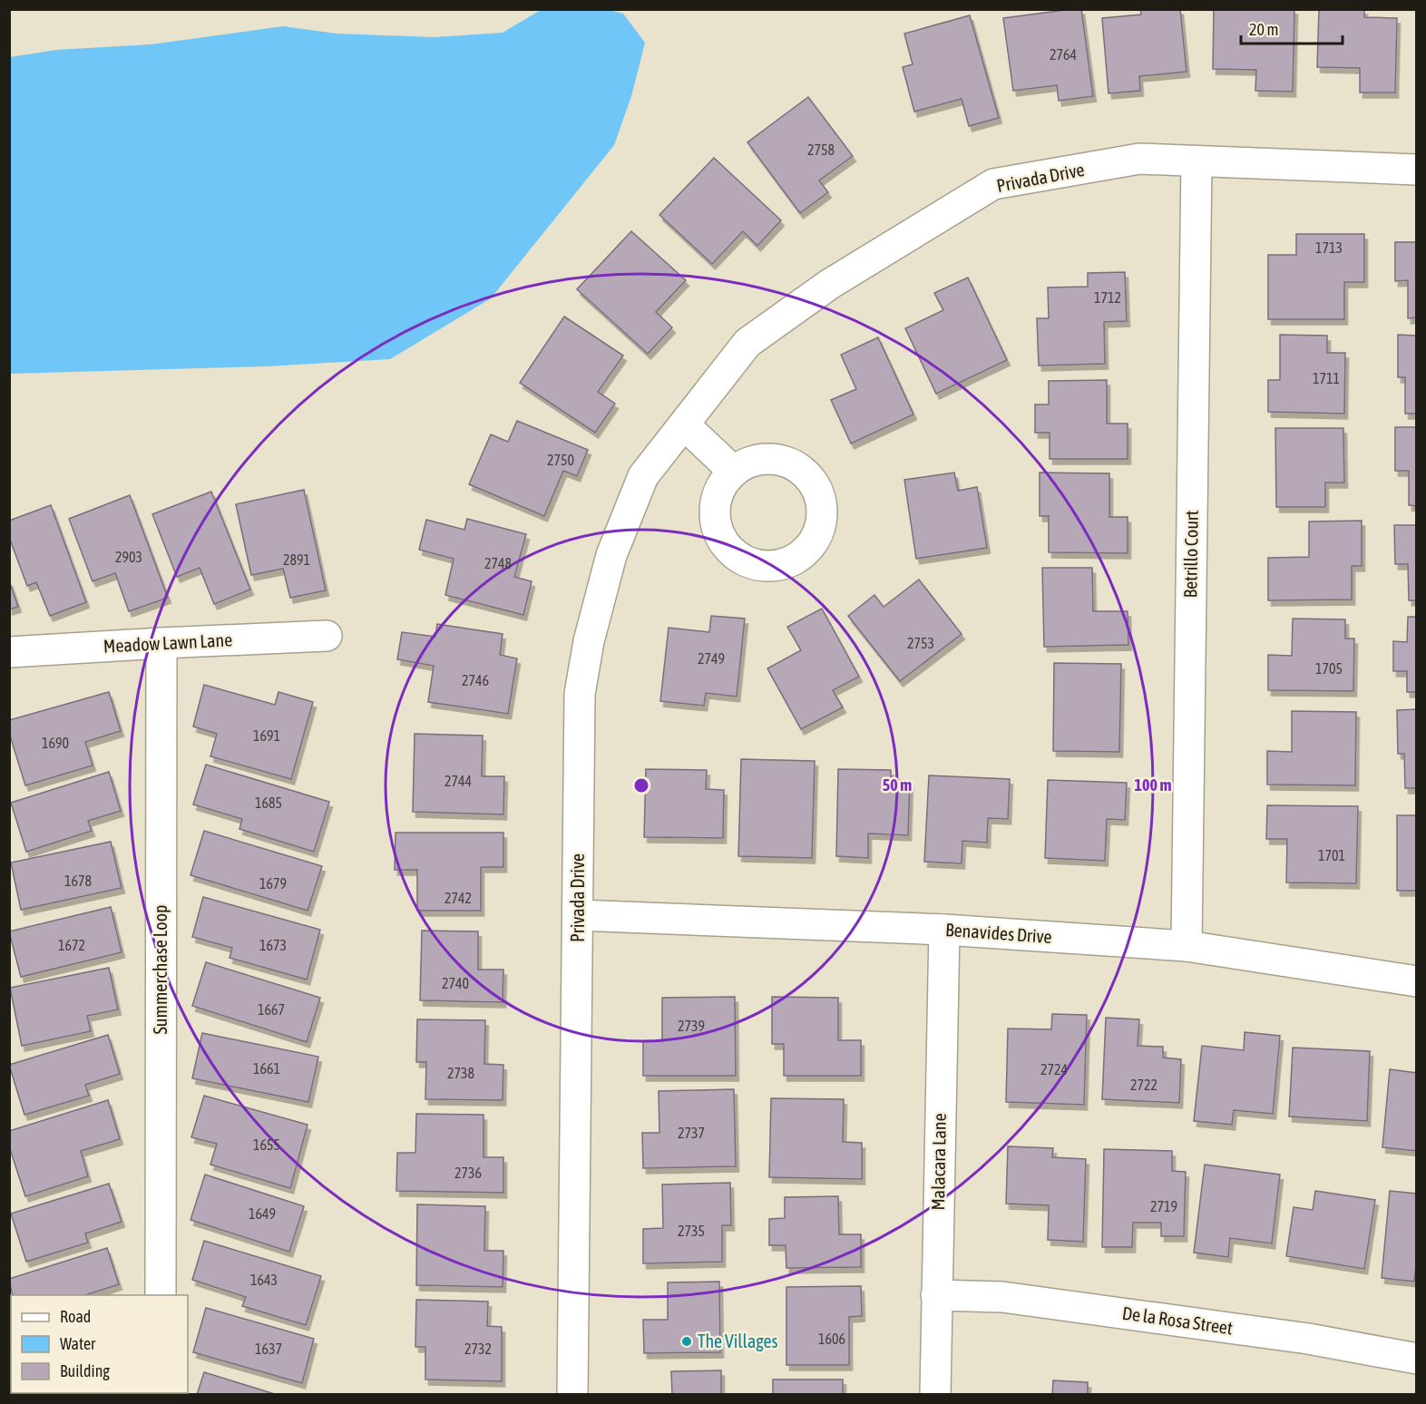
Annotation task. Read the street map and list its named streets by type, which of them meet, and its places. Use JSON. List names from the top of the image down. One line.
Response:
{"streets":{"street":["Privada Drive","Betrillo Court","Meadow Lawn Lane","Benavides Drive","Summerchase Loop","Malacara Lane","De la Rosa Street"]},"crossings":[["Privada Drive","Betrillo Court"],["Privada Drive","Benavides Drive"],["Betrillo Court","Benavides Drive"],["Meadow Lawn Lane","Summerchase Loop"],["Benavides Drive","Malacara Lane"],["Malacara Lane","De la Rosa Street"]],"places":["The Villages"],"house_numbers":["2764","2758","1713","1712","1711","2750","2903","2891","2748","2753","2749","1705","2746","1691","1690","2744","1685","1701","1678","1679","2742","1672","1673","2740","1667","2739","1661","2724","2738","2722","2737","1655","2736","2719","1649","2735","1643","1606","1637","2732"],"legend":["Road","Water","Building"],"scale_bar":"20 m","rings":["50 m","100 m"]}
